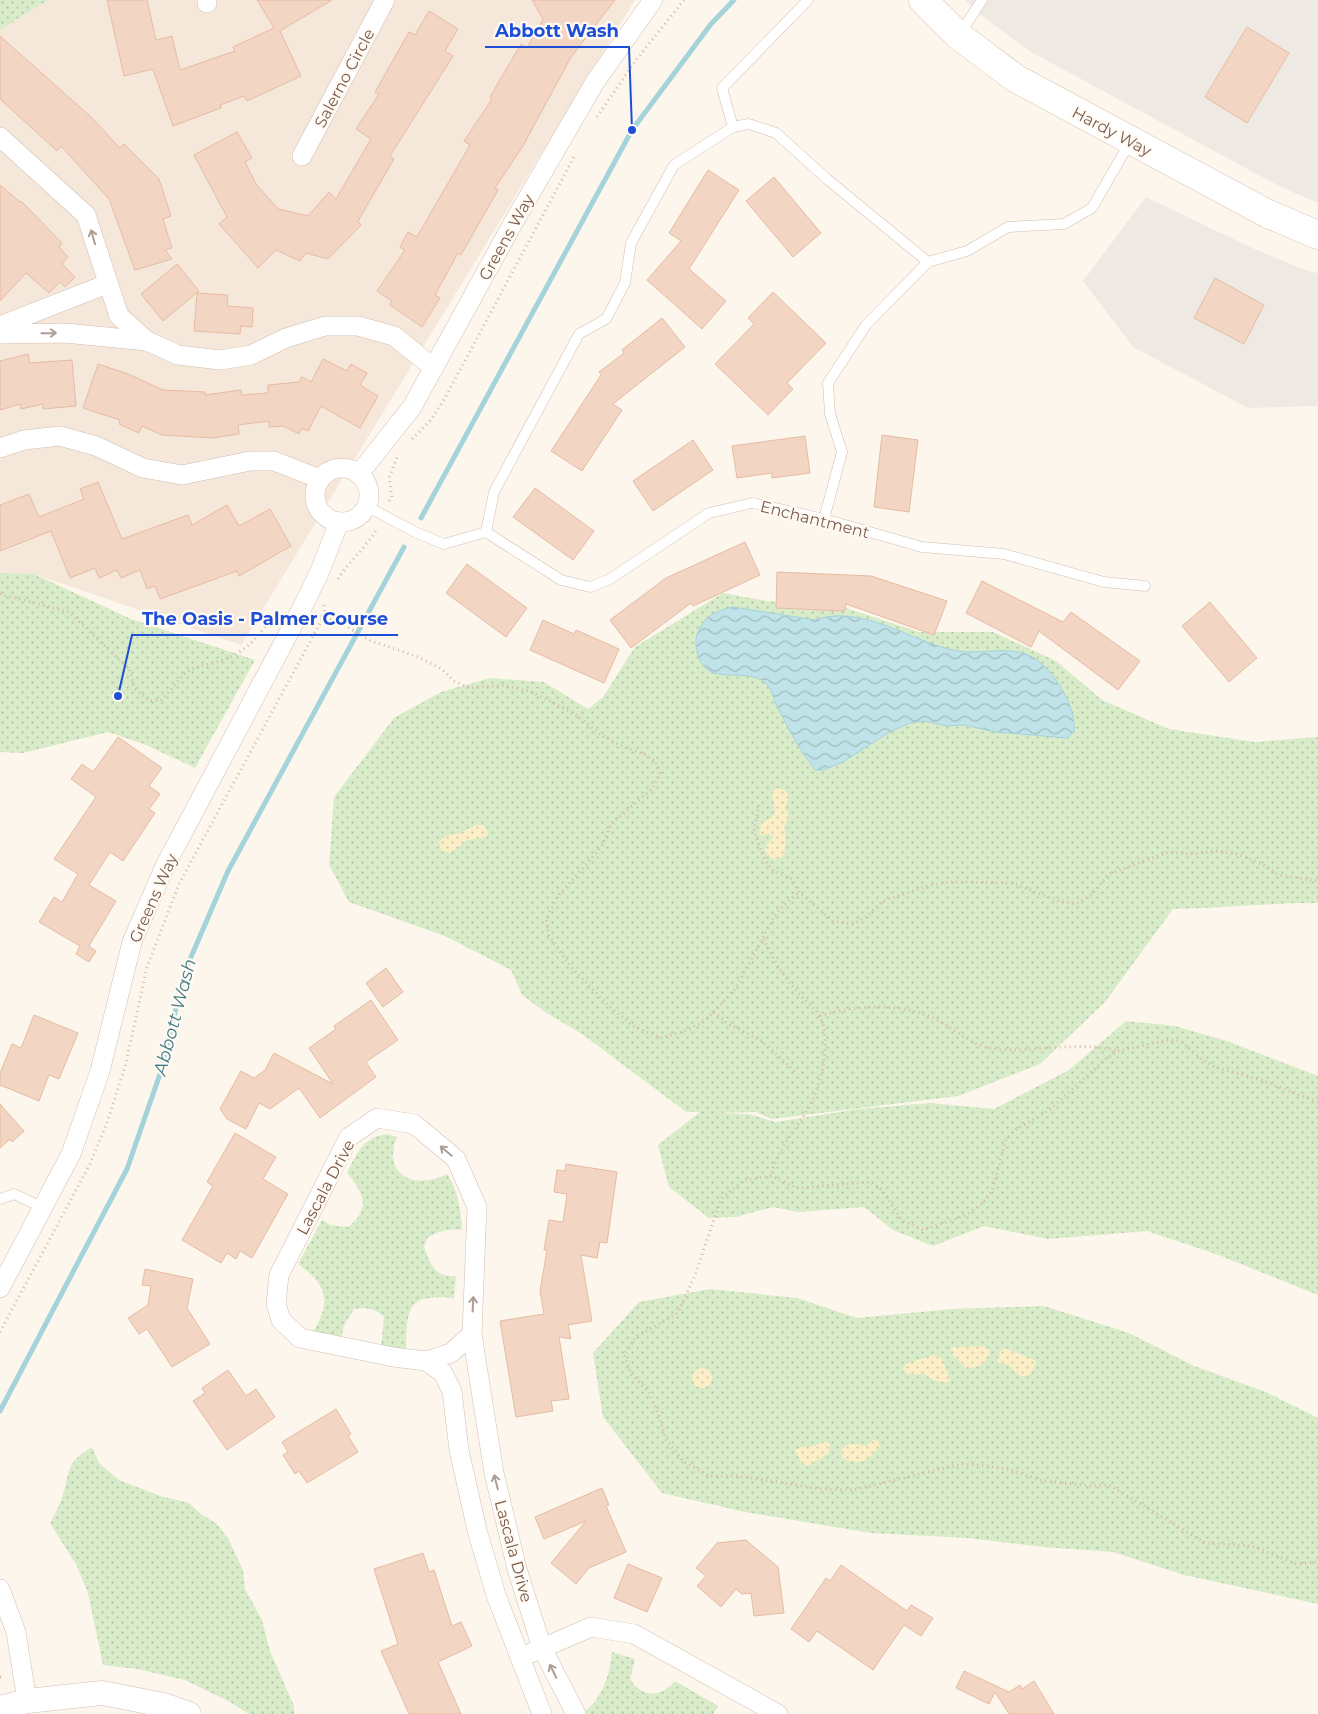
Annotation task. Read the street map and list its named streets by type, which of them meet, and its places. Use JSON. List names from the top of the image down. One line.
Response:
{"streets":{"main road":["Hardy Way"],"street":["Salerno Circle","Greens Way","Lascala Drive"],"lane":["Enchantment"]},"water":["Abbott Wash"],"places":["Abbott Wash","The Oasis - Palmer Course"]}
